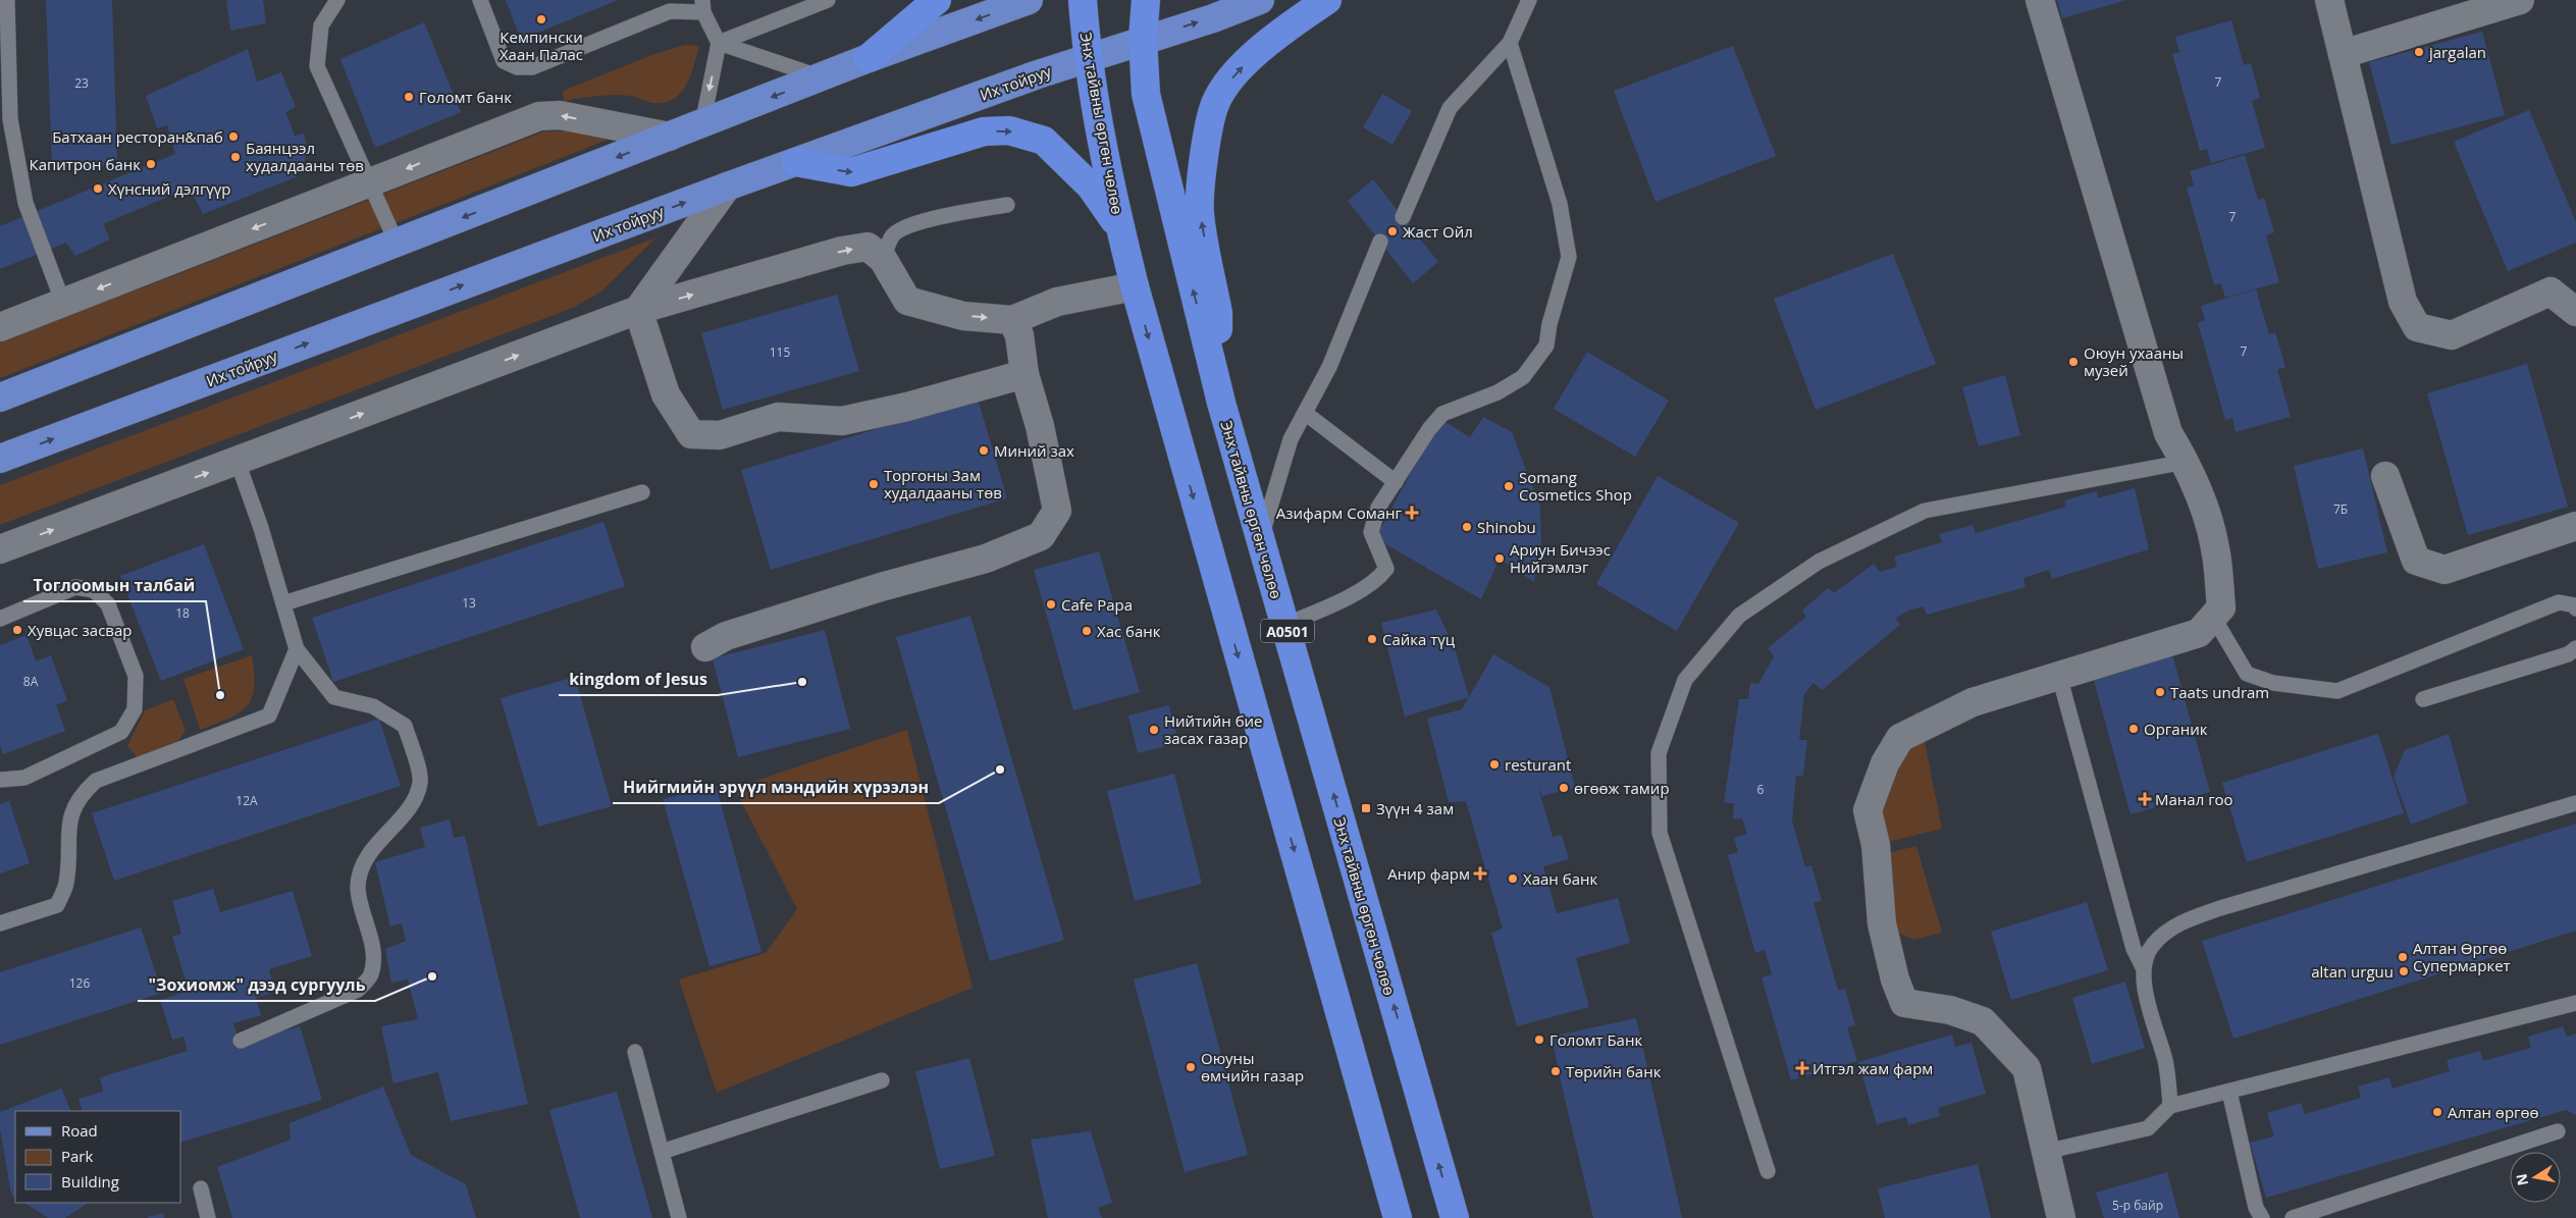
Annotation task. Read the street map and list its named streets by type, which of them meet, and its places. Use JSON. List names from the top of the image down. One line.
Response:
{"streets":{"highway":["Энх тайвны өргөн чөлөө","A0501"],"main road":["Их тойруу"]},"crossings":[["Их тойруу","Энх тайвны өргөн чөлөө"]],"places":{"other":["Кемпински Хаан Палас","jargalan","Голомт банк","Батхаан ресторан&паб","Баянцээл худалдааны төв","Капитрон банк","Хүнсний дэлгүүр","Жаст Ойл","Оюун ухааны музей","Миний зах","Торгоны Зам худалдааны төв","Somang Cosmetics Shop","Shinobu","Ариун Бичээс Нийгэмлэг","Cafe Papa","Хувцас засвар","Хас банк","Сайка түц","kingdom of Jesus","Taats undram","Тоглоомын талбай","Органик","Нийтийн бие засах газар","resturant","Нийгмийн эрүүл мэндийн хүрээлэн","өгөөж тамир","Хаан банк","Алтан Өргөө Супермаркет","altan urguu","\"Зохиомж\" дээд сургууль","Голомт Банк","Оюуны өмчийн газар","Төрийн банк","Алтан өргөө"],"health":["Азифарм Соманг","Манал гоо","Анир фарм","Итгэл жам фарм"],"transit":["Зүүн 4 зам"]},"house_numbers":["7","23","7","7","115","7Б","13","18","8А","6","12А","126","5-р байр"],"legend":["Road","Park","Building"],"north":"left"}
